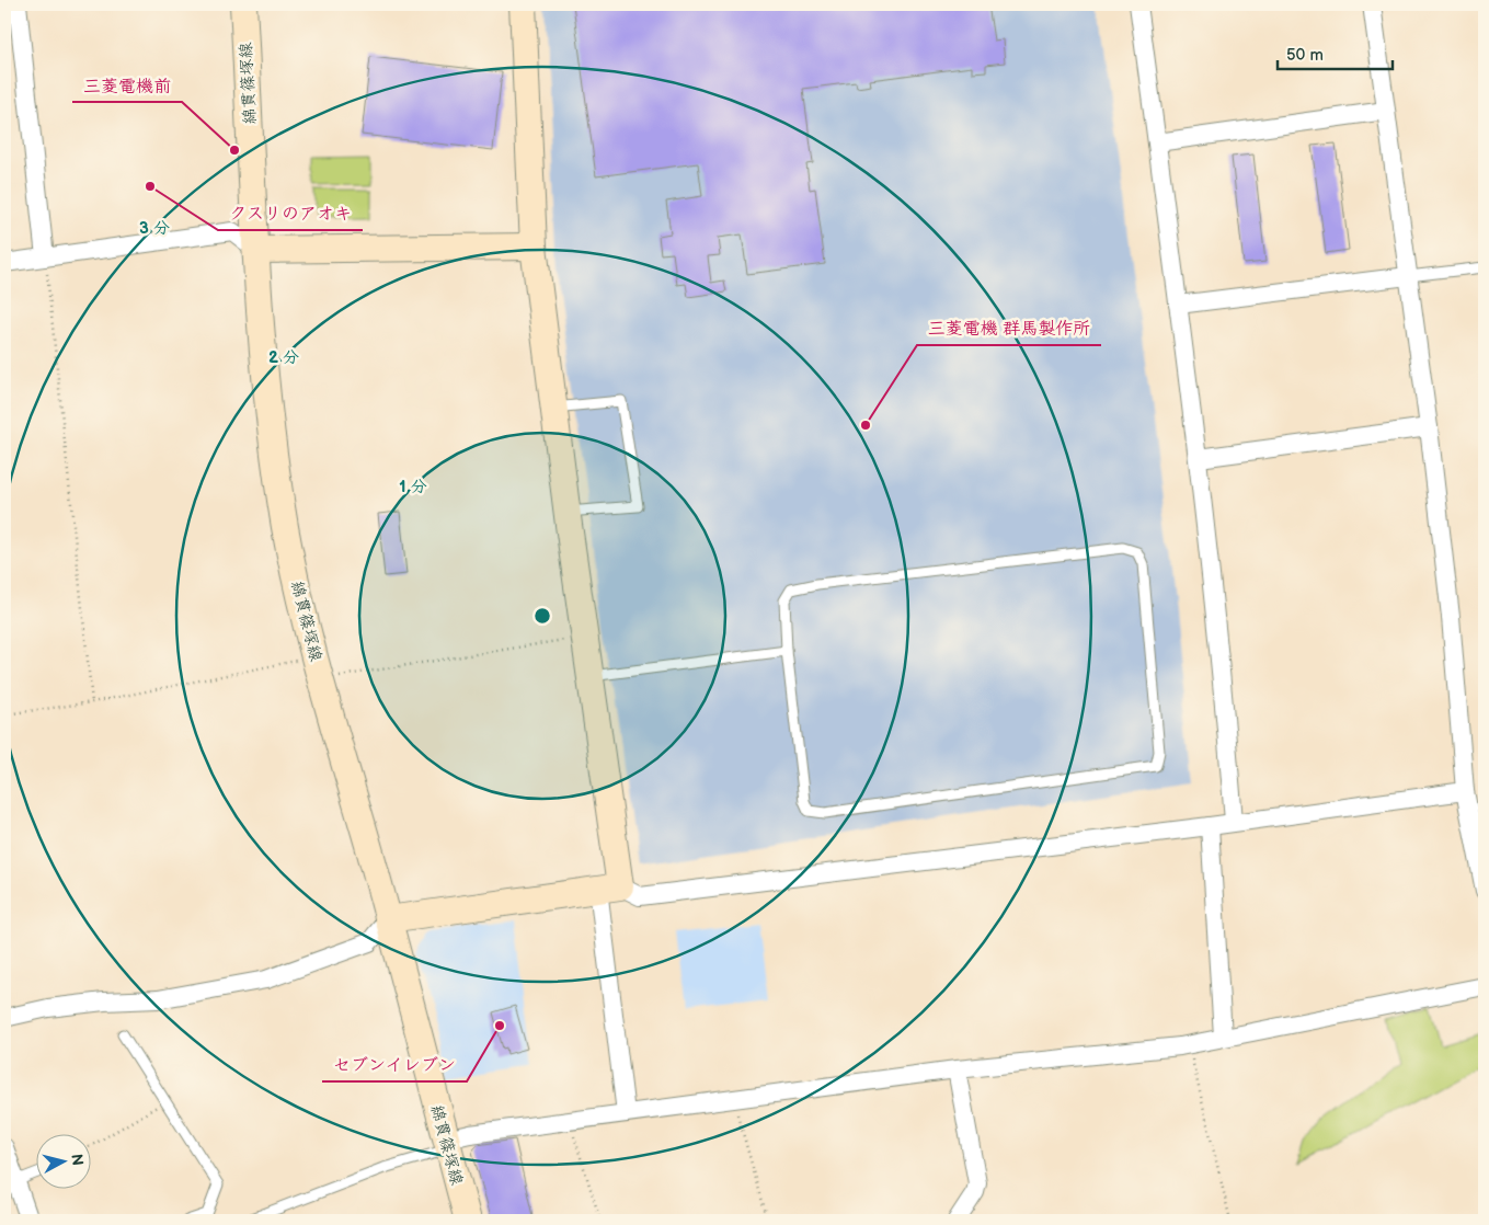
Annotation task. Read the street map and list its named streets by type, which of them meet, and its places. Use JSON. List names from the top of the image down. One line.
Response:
{"streets":{"street":["綿貫篠塚線"]},"places":["三菱電機前","クスリのアオキ","三菱電機 群馬製作所","セブンイレブン"],"scale_bar":"50 m","north":"right","rings":["3 分","2 分","1 分"]}
